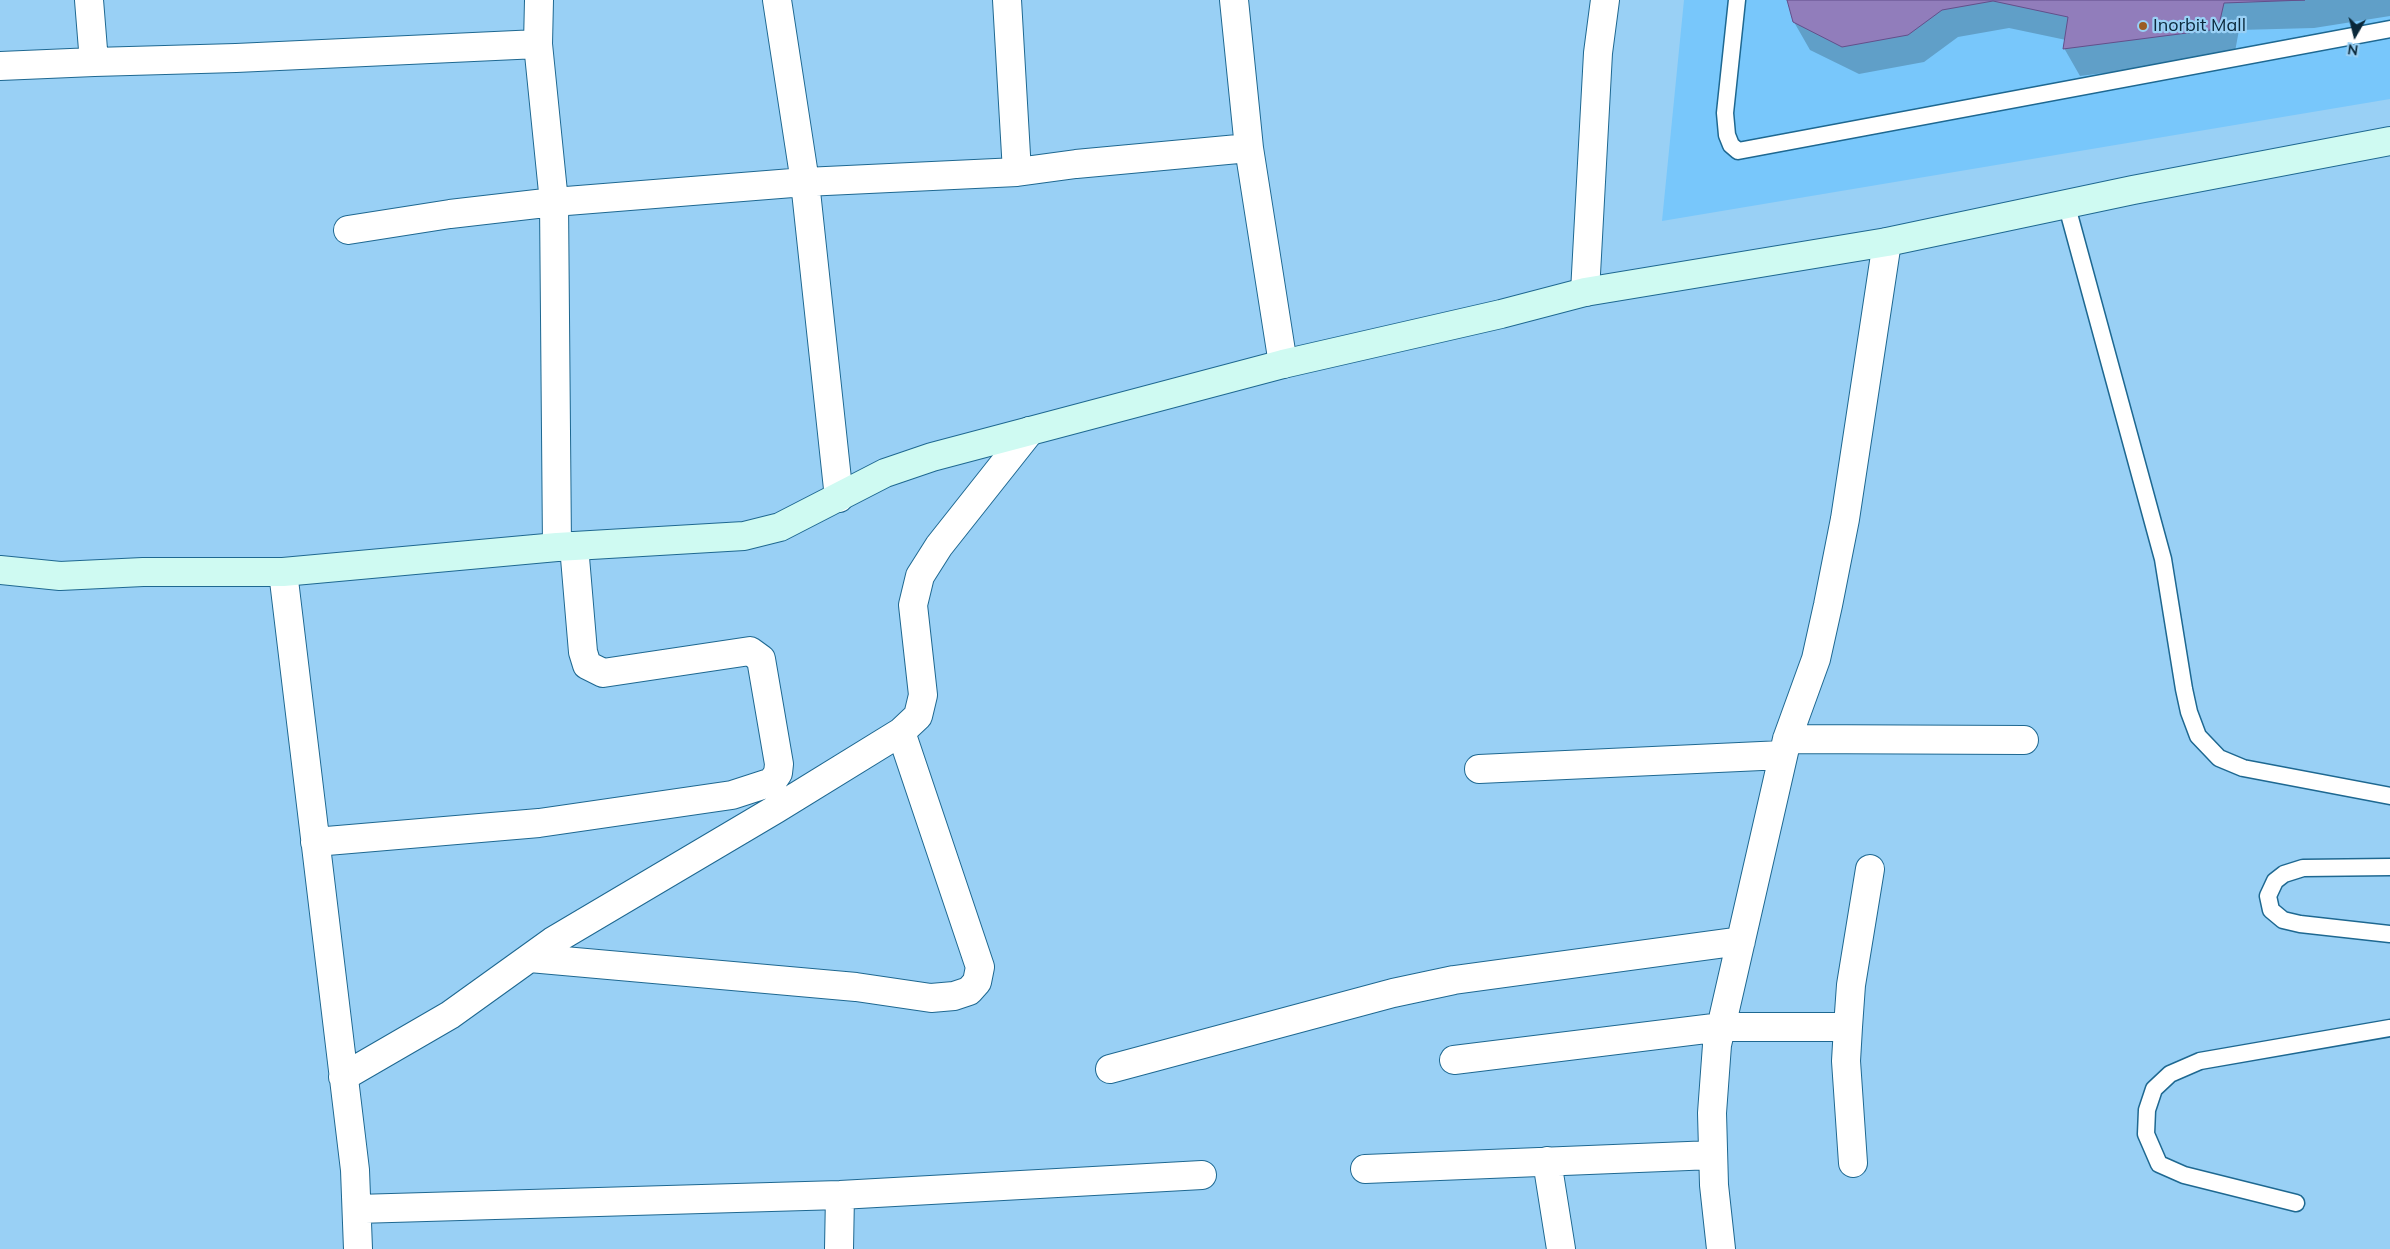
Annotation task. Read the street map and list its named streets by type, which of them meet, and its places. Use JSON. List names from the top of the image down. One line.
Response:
{"places":["Inorbit Mall"],"north":"bottom"}
